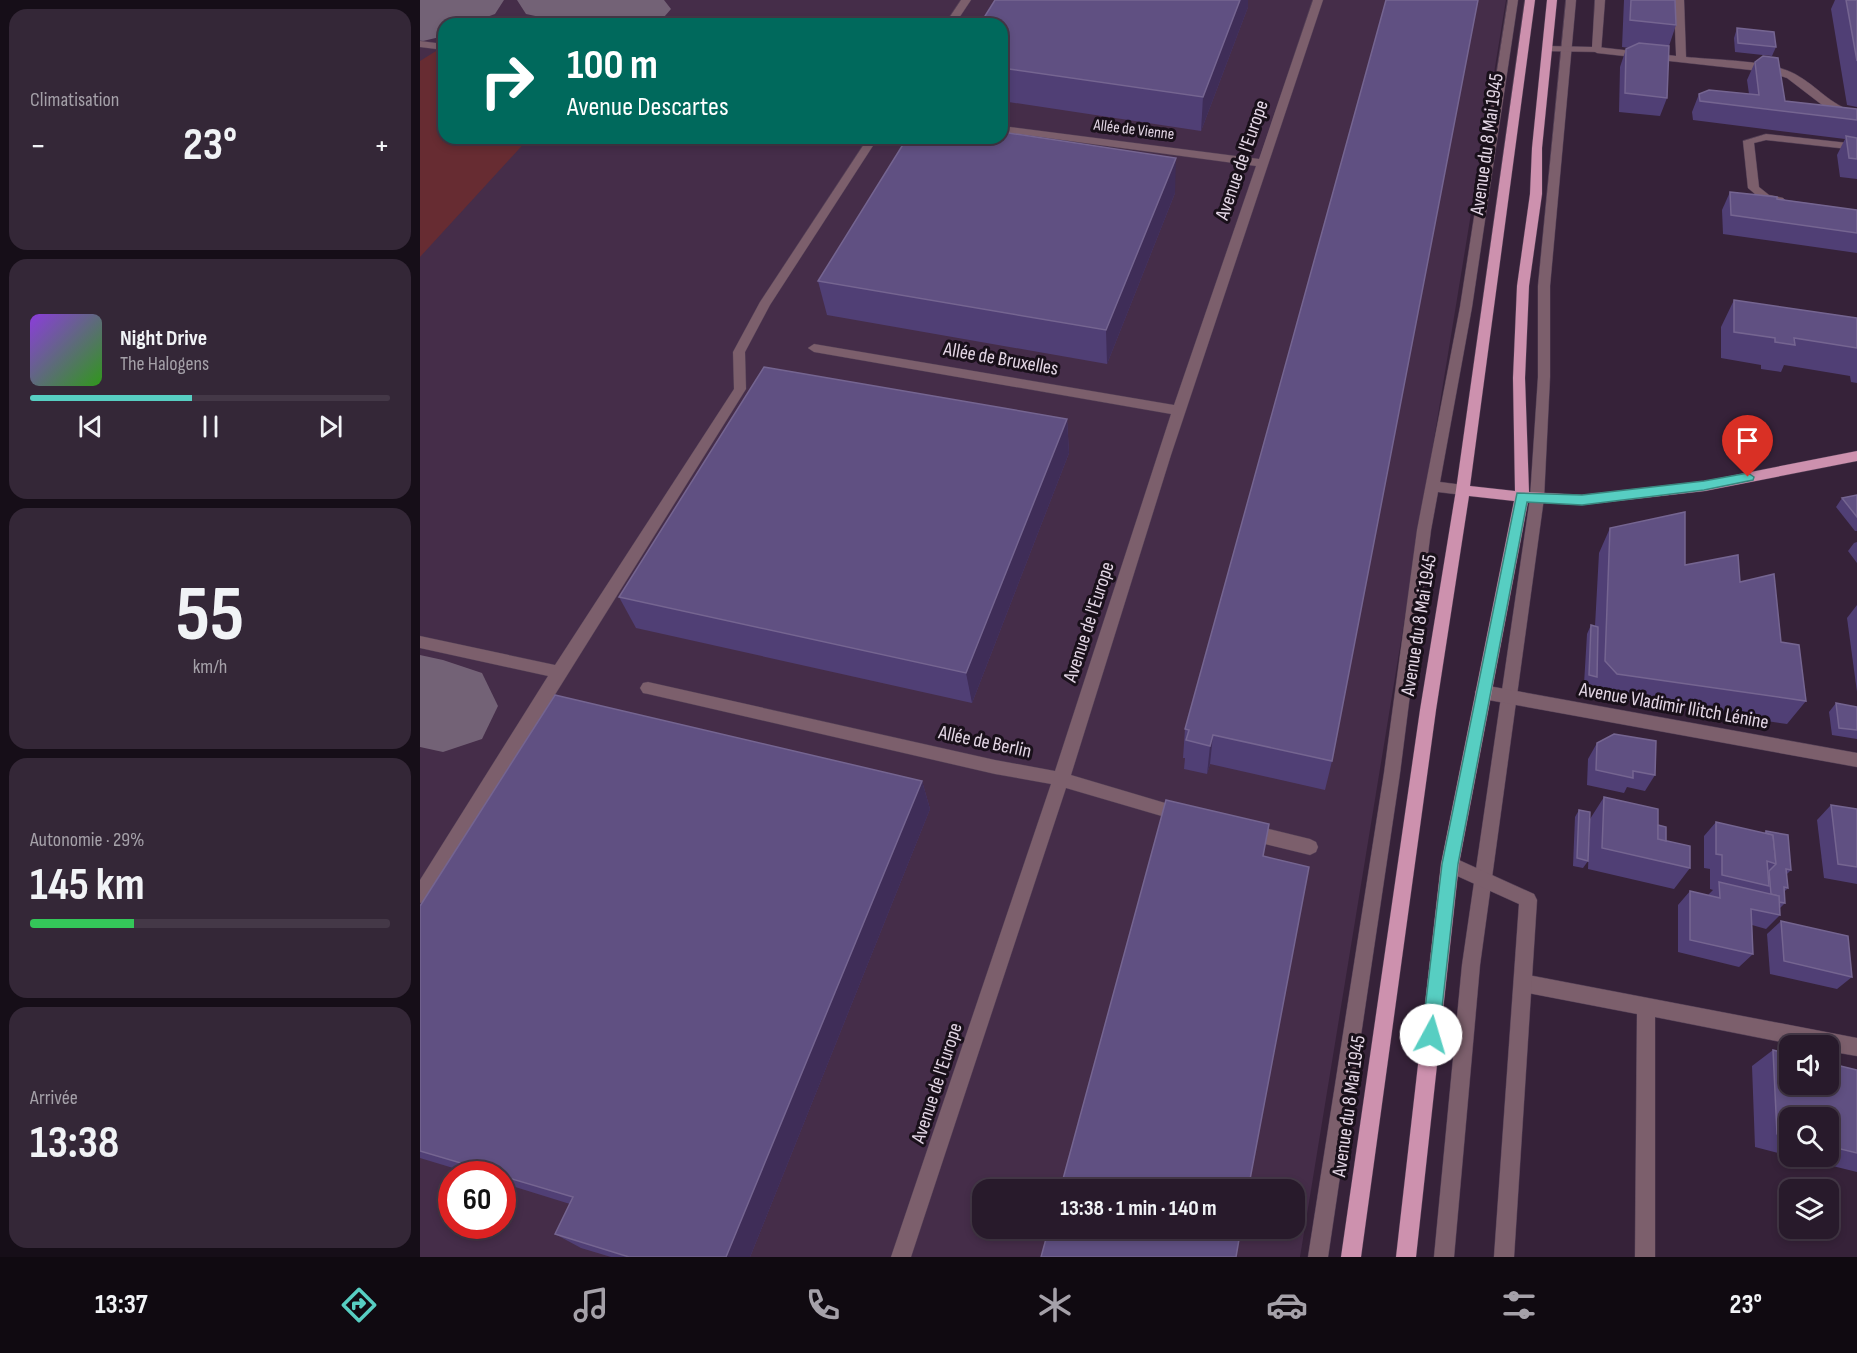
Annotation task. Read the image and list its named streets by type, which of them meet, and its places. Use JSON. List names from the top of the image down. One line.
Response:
{"streets":{"main road":["Avenue du 8 Mai 1945"],"street":["Allée de Vienne","Avenue de l'Europe","Allée de Bruxelles","Avenue Vladimir Ilitch Lénine","Allée de Berlin"]},"crossings":[["Allée de Vienne","Avenue de l'Europe"],["Avenue de l'Europe","Allée de Bruxelles"],["Avenue de l'Europe","Allée de Berlin"]],"page":{"tile":["Climatisation",["55","km/h"],["Autonomie · 29%","145 km"],["Arrivée","13:38"]],"turn":["100 m","Avenue Descartes"],"heat":["−","23°","+"],"song":["Night Drive","The Halogens"],"limit":"60","trip":"13:38 · 1 min · 140 m","tabs":["13:37","23°"]}}
